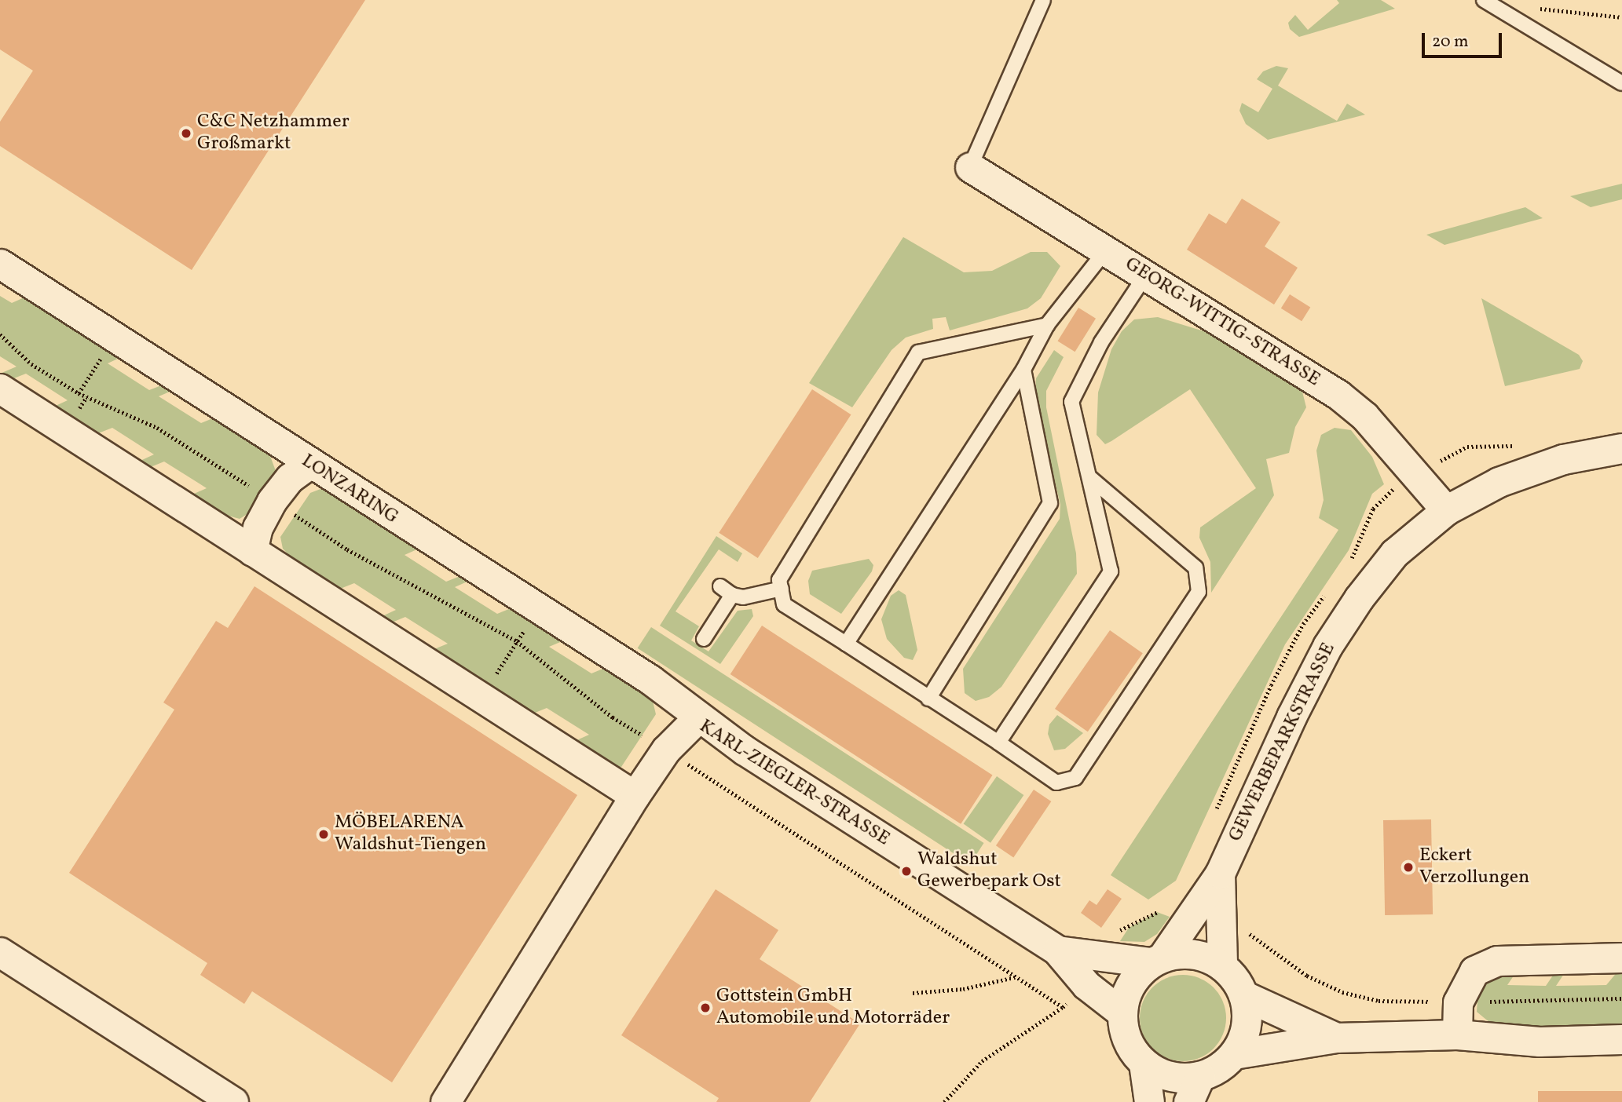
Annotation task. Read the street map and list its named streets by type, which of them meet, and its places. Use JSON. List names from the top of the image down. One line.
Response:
{"streets":{"street":["GEORG-WITTIG-STRASSE","LONZARING","GEWERBEPARKSTRASSE","KARL-ZIEGLER-STRASSE"]},"crossings":[["GEORG-WITTIG-STRASSE","GEWERBEPARKSTRASSE"],["LONZARING","KARL-ZIEGLER-STRASSE"],["GEWERBEPARKSTRASSE","KARL-ZIEGLER-STRASSE"]],"places":["C&C Netzhammer Großmarkt","MÖBELARENA Waldshut-Tiengen","Eckert Verzollungen","Waldshut Gewerbepark Ost","Gottstein GmbH Automobile und Motorräder"],"scale_bar":"20 m"}
